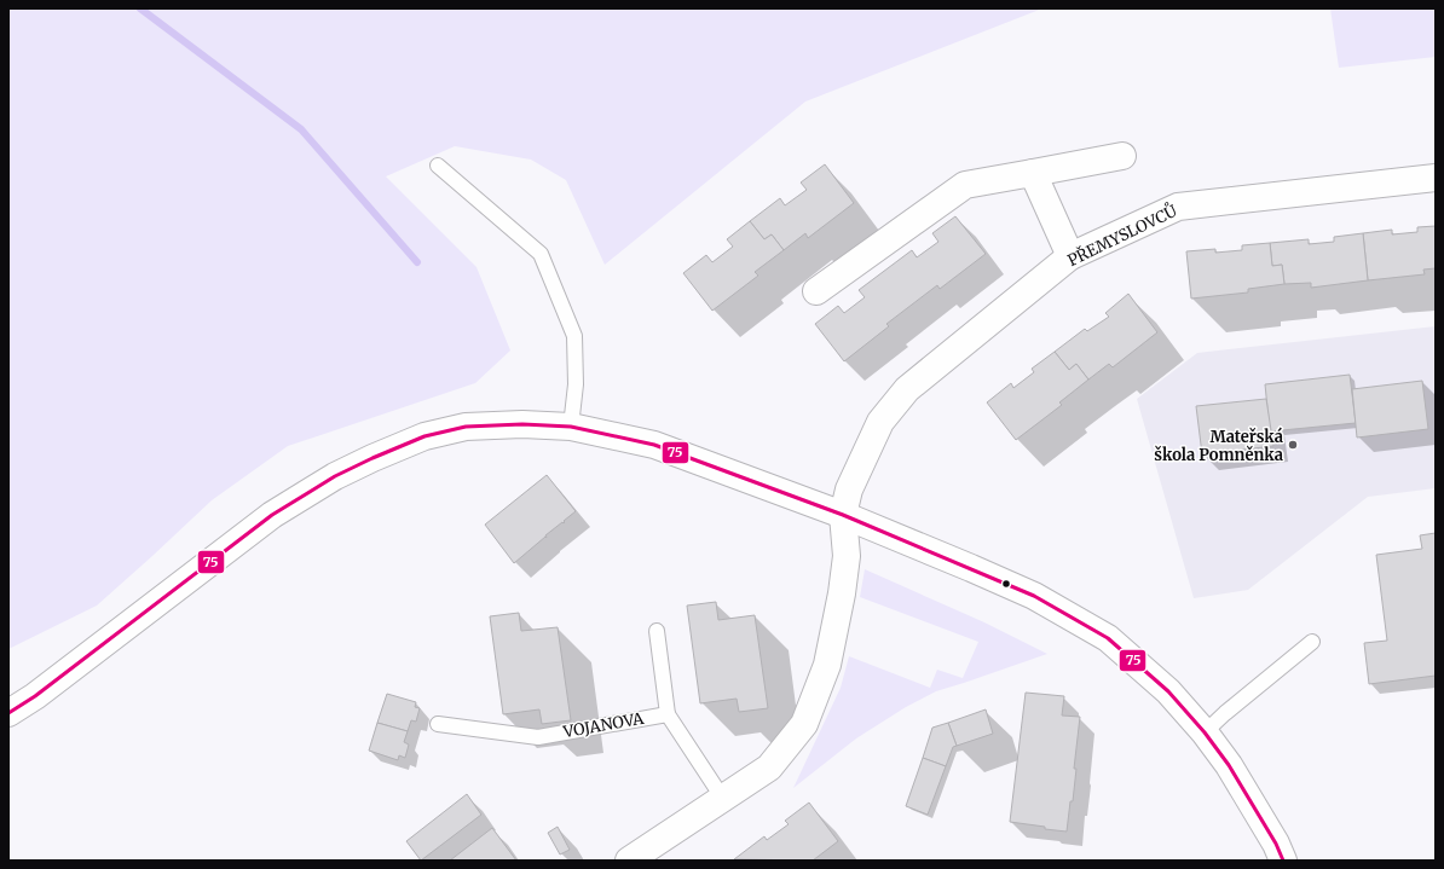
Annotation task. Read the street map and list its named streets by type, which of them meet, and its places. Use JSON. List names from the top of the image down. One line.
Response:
{"streets":{"street":["PŘEMYSLOVCŮ"],"lane":["VOJANOVA"]},"places":["Mateřská škola Pomněnka"],"lines":["transit line 75"]}
